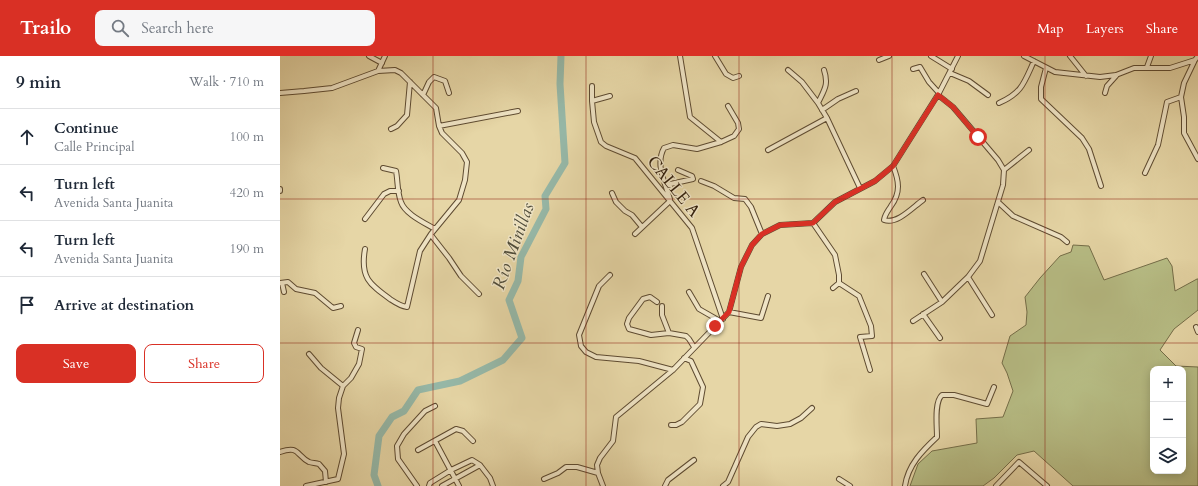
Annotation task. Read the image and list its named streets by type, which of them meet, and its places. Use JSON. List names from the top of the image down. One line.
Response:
{"streets":{"street":["CALLE A"]},"water":["Río Minillas"],"page":{"header":"Trailo","search":"Search here","nav":["Map","Layers","Share"],"heading":["9 min","Walk · 710 m"],"list":[["Continue","Calle Principal","100 m"],["Turn left","Avenida Santa Juanita","420 m"],["Turn left","Avenida Santa Juanita","190 m"],"Arrive at destination"],"buttons":["Save","Share"],"map_buttons":["+","−"]}}
